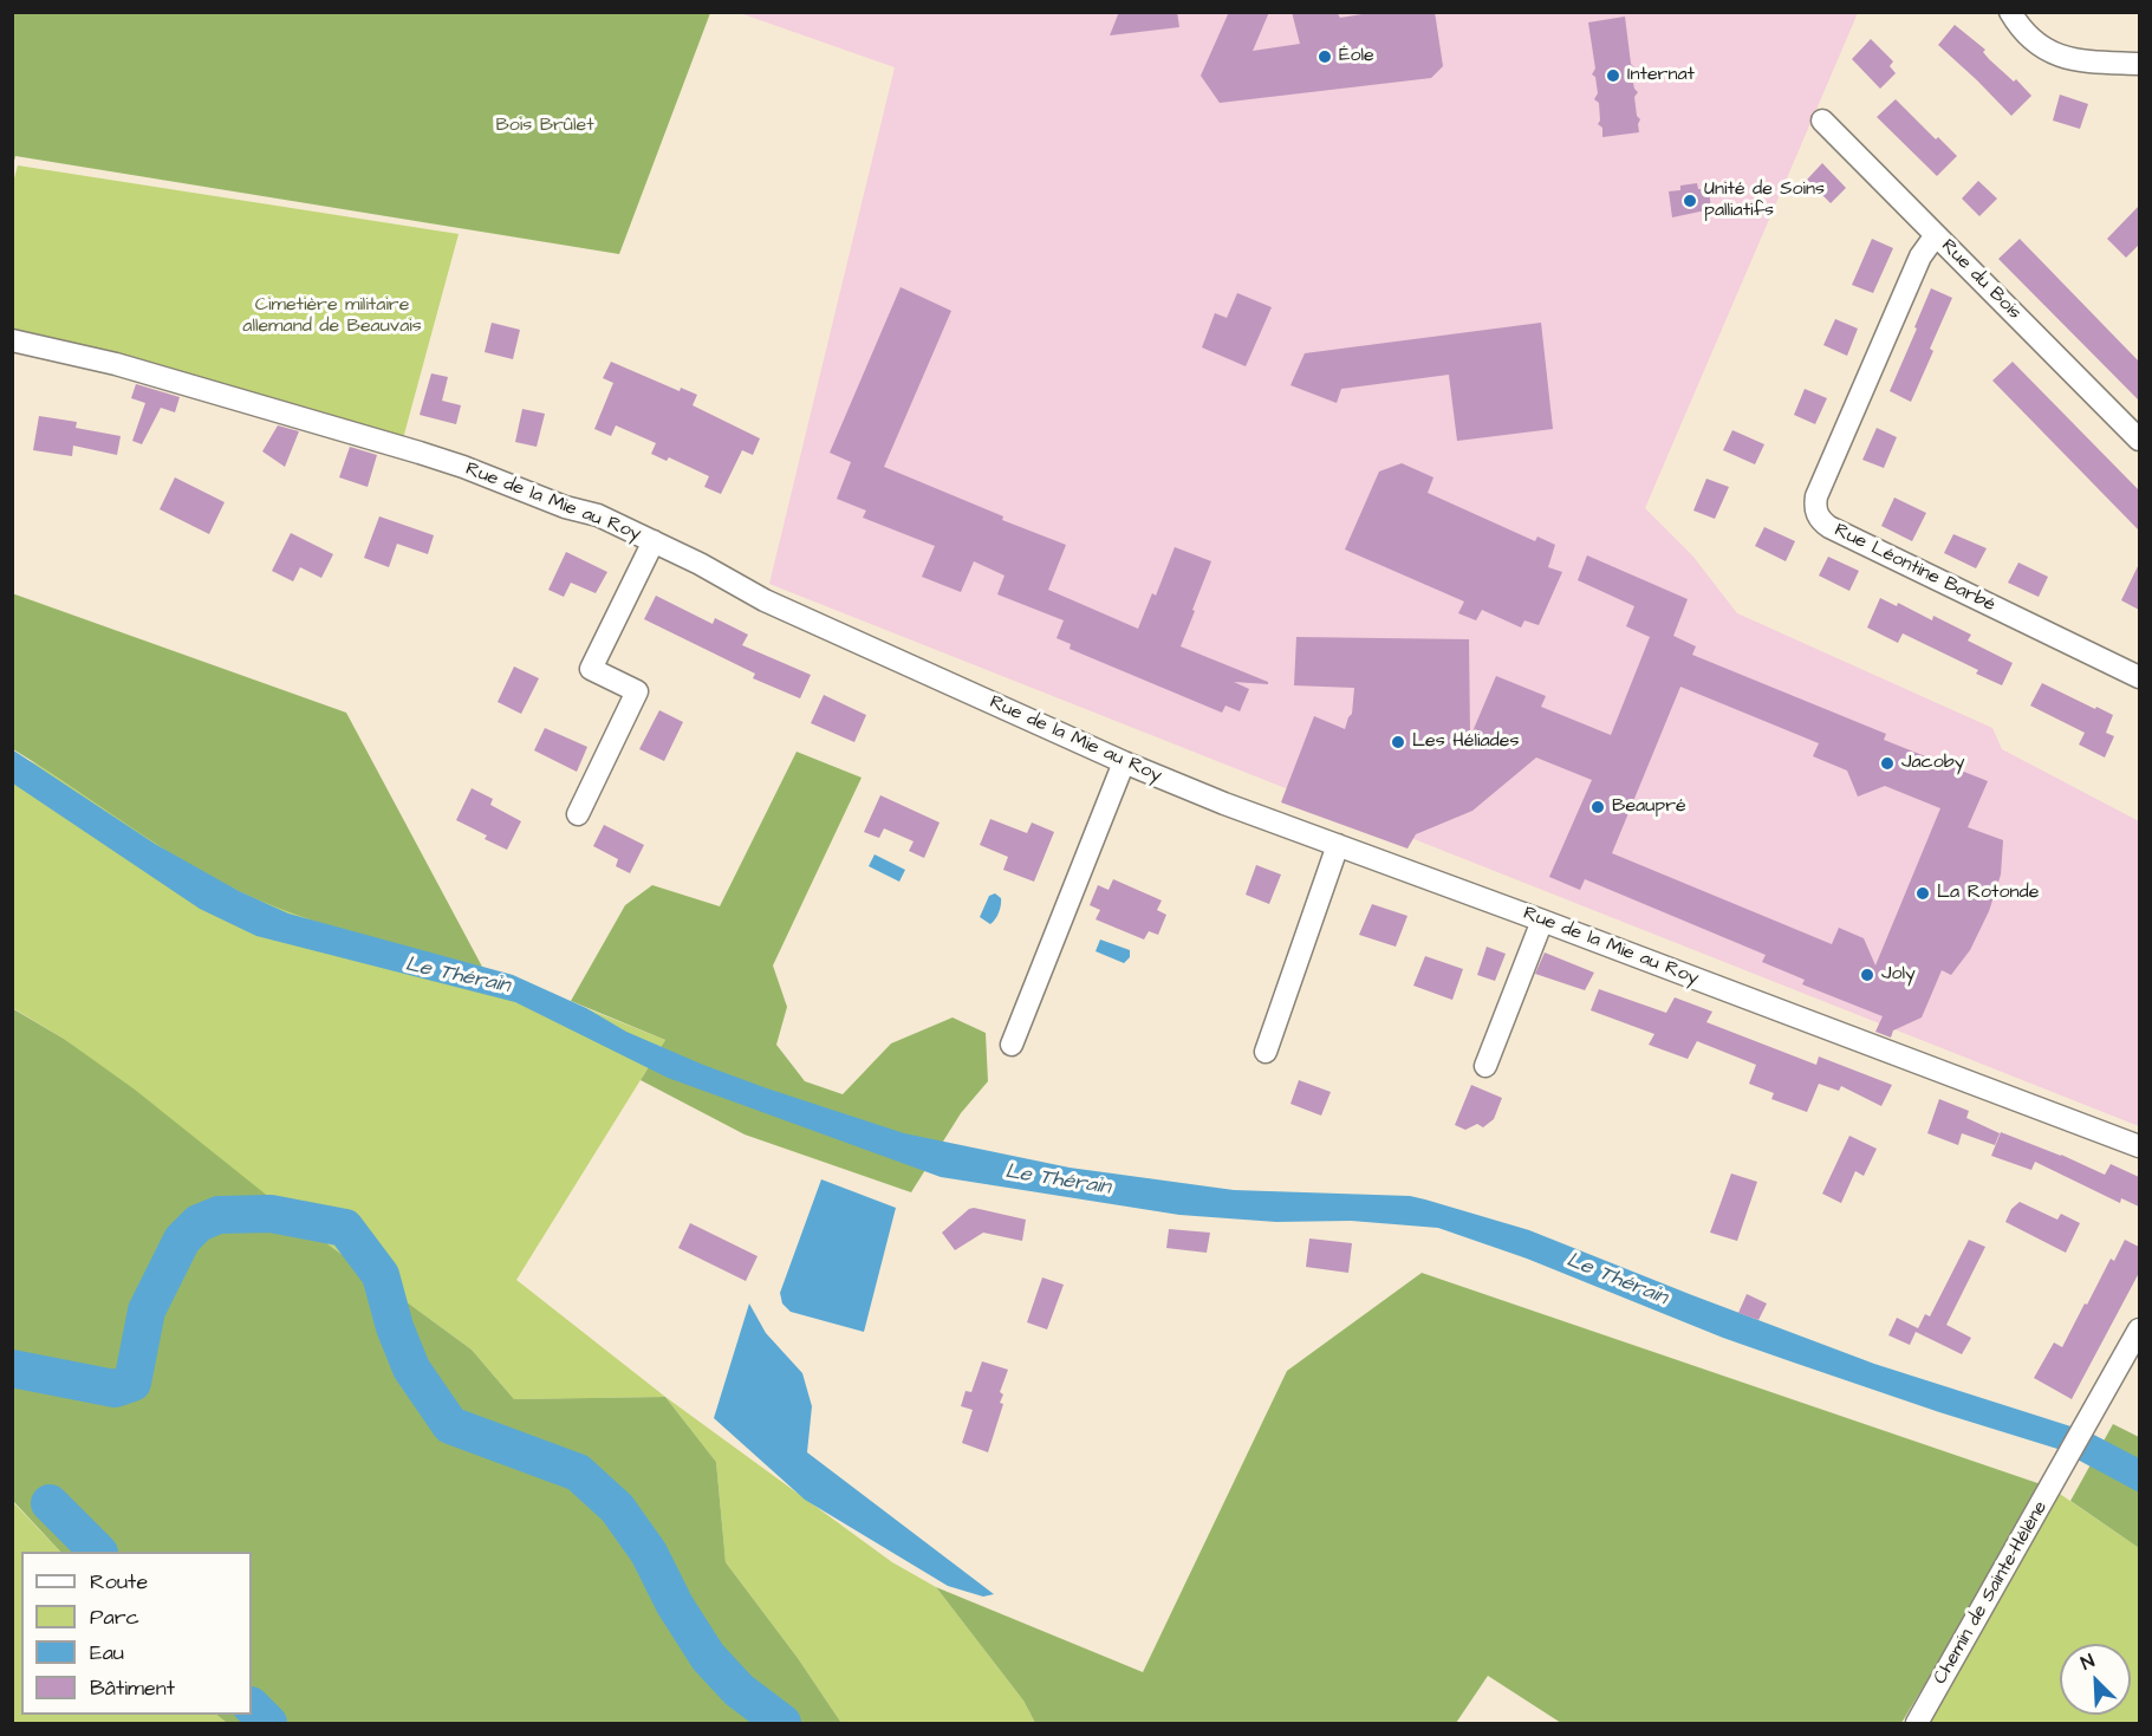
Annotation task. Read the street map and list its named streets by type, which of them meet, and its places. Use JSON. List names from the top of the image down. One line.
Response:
{"streets":{"street":["Rue du Bois","Rue de la Mie au Roy","Rue Léontine Barbé","Chemin de Sainte-Hélène"]},"crossings":[["Rue du Bois","Rue Léontine Barbé"]],"water":["Le Thérain"],"parks":["Bois Brûlet","Cimetière militaire allemand de Beauvais"],"places":["Éole","Internat","Unité de Soins palliatifs","Les Héliades","Jacoby","Beaupré","La Rotonde","Joly"],"legend":["Route","Parc","Eau","Bâtiment"],"north":"top left"}
